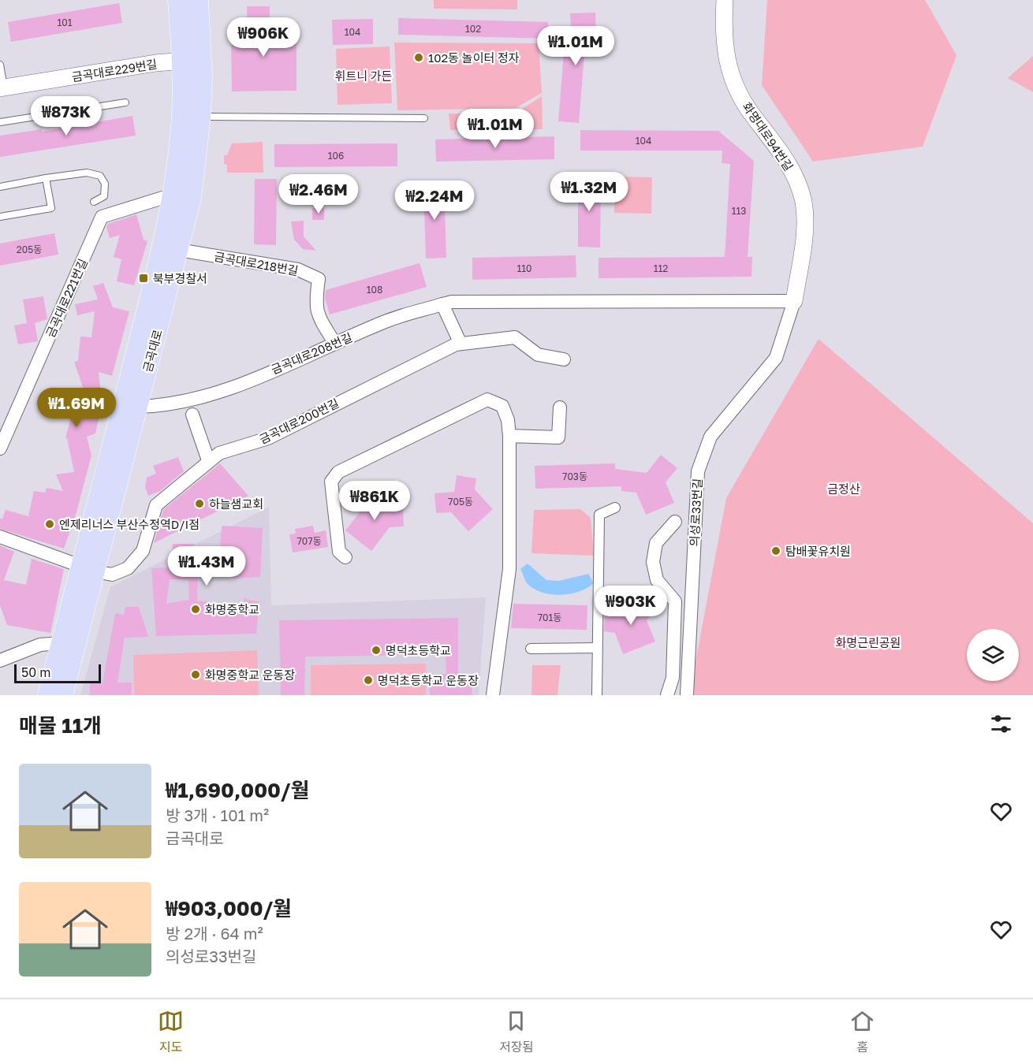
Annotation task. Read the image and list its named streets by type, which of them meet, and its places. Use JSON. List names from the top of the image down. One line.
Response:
{"streets":{"main road":["금곡대로"],"street":["금곡대로229번길","화명대로94번길","금곡대로218번길","금곡대로221번길","금곡대로208번길","금곡대로200번길","의성로33번길"]},"crossings":[["금곡대로229번길","금곡대로"],["화명대로94번길","금곡대로208번길"],["화명대로94번길","의성로33번길"],["금곡대로218번길","금곡대로"],["금곡대로218번길","금곡대로208번길"],["금곡대로221번길","금곡대로"],["금곡대로","금곡대로208번길"],["금곡대로","금곡대로200번길"],["금곡대로208번길","의성로33번길"]],"parks":["휘트니 가든","금정산","화명근린공원"],"places":{"other":["102동 놀이터 정자","하늘샘교회","엔제리너스 부산수정역D/I점","탐배꽃유치원","화명중학교","명덕초등학교","화명중학교 운동장","명덕초등학교 운동장"],"transit":["북부경찰서"]},"house_numbers":["101","102","104","104","106","113","205동","110","112","108","703동","705동","707동","701동"],"scale_bar":"50 m","page":{"price":["₩906K","₩1.01M","₩873K","₩1.01M","₩1.32M","₩2.46M","₩2.24M","₩1.69M","₩861K","₩1.43M","₩903K"],"scale":"50 m","heading":"매물 11개","list":[{"name":"₩1,690,000/월","note":"방 3개 · 101 m² · 금곡대로"},{"name":"₩903,000/월","note":"방 2개 · 64 m² · 의성로33번길"}],"tabs":["지도","저장됨","홈"]}}
